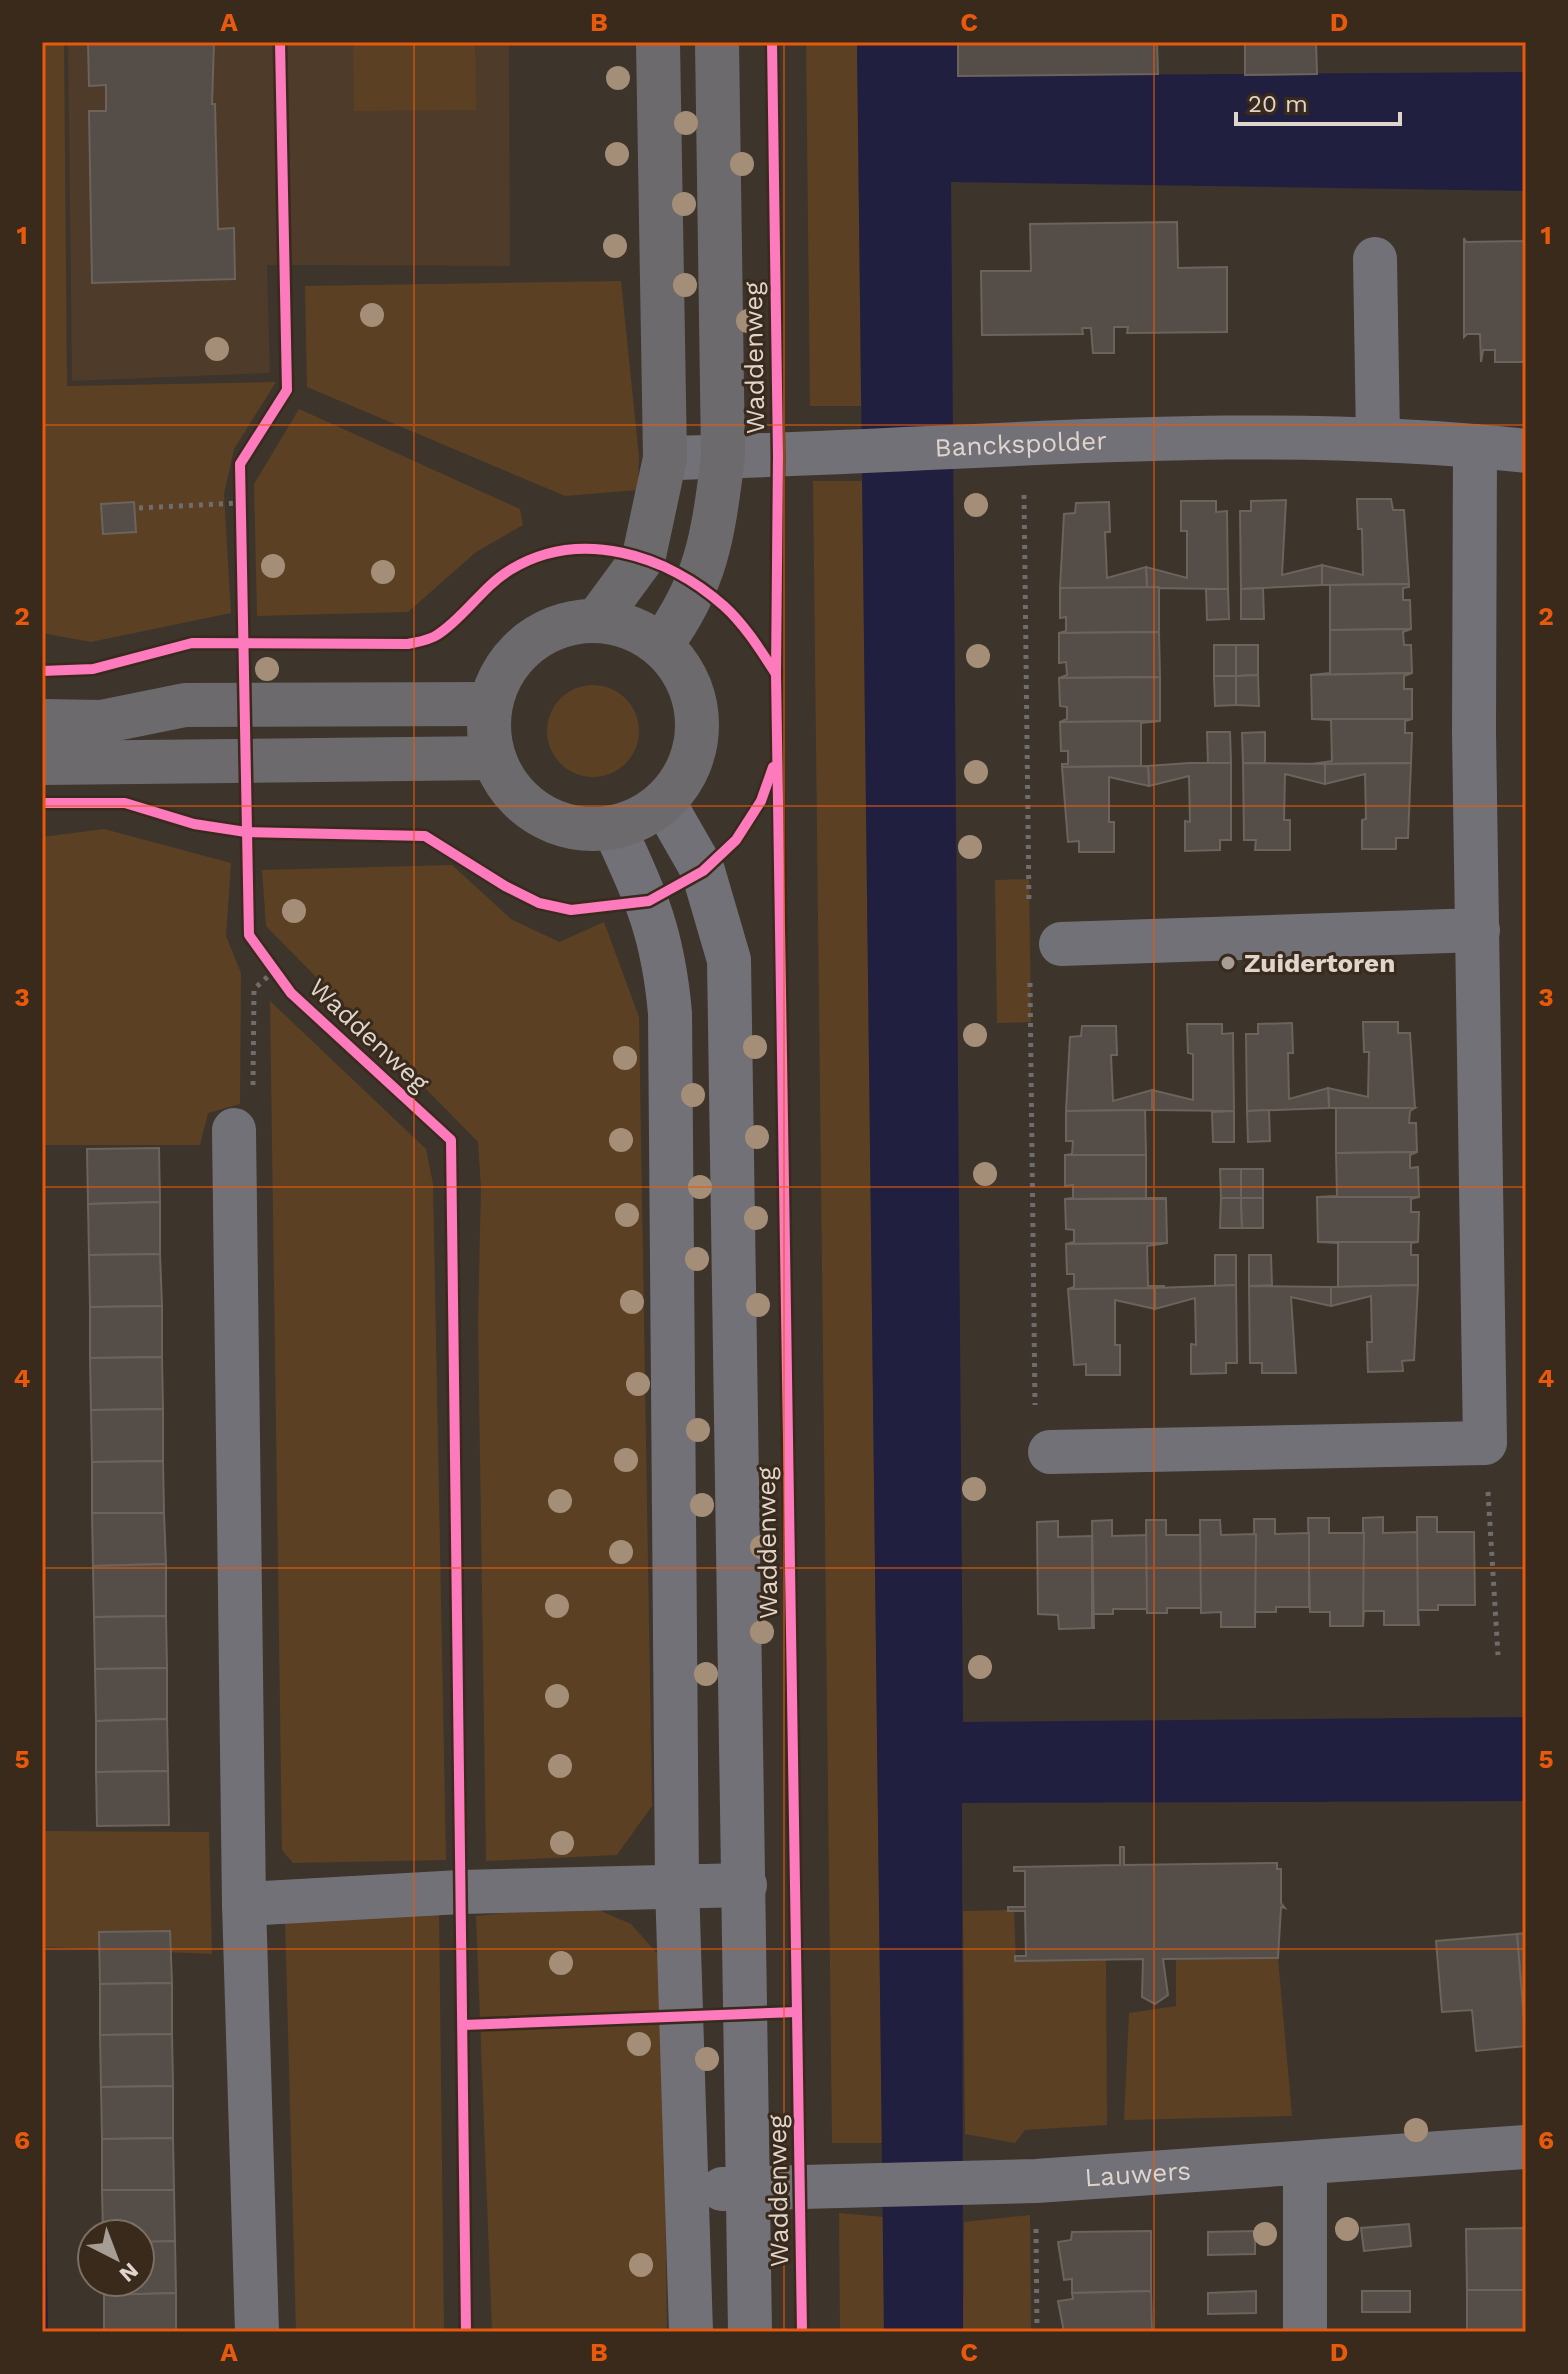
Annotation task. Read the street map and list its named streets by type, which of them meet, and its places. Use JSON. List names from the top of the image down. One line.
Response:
{"streets":{"street":["Waddenweg","Banckspolder","Lauwers"]},"crossings":[["Waddenweg","Banckspolder"],["Waddenweg","Lauwers"]],"places":["Zuidertoren"],"scale_bar":"20 m","north":"bottom right","grid":{"columns":["A","B","C","D"],"rows":["1","2","3","4","5","6"]}}
